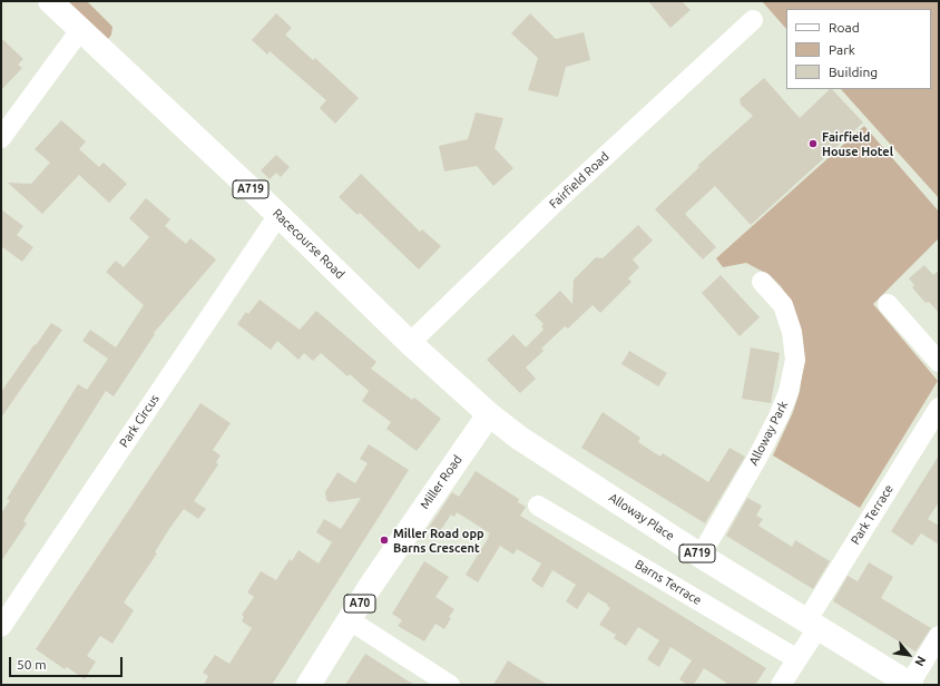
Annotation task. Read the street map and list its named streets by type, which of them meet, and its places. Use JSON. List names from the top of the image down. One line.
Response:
{"streets":{"main road":["A719","Racecourse Road","Miller Road","Alloway Place","A70"],"street":["Fairfield Road","Park Circus","Alloway Park","Park Terrace","Barns Terrace"]},"crossings":[["Fairfield Road","Racecourse Road"],["Racecourse Road","Park Circus"],["Racecourse Road","Miller Road"],["Racecourse Road","Alloway Place"],["Alloway Park","Alloway Place"],["Miller Road","Alloway Place"],["Park Terrace","Alloway Place"],["Park Terrace","Barns Terrace"]],"places":["Fairfield House Hotel","Miller Road opp Barns Crescent"],"legend":["Road","Park","Building"],"scale_bar":"50 m","north":"bottom right"}
